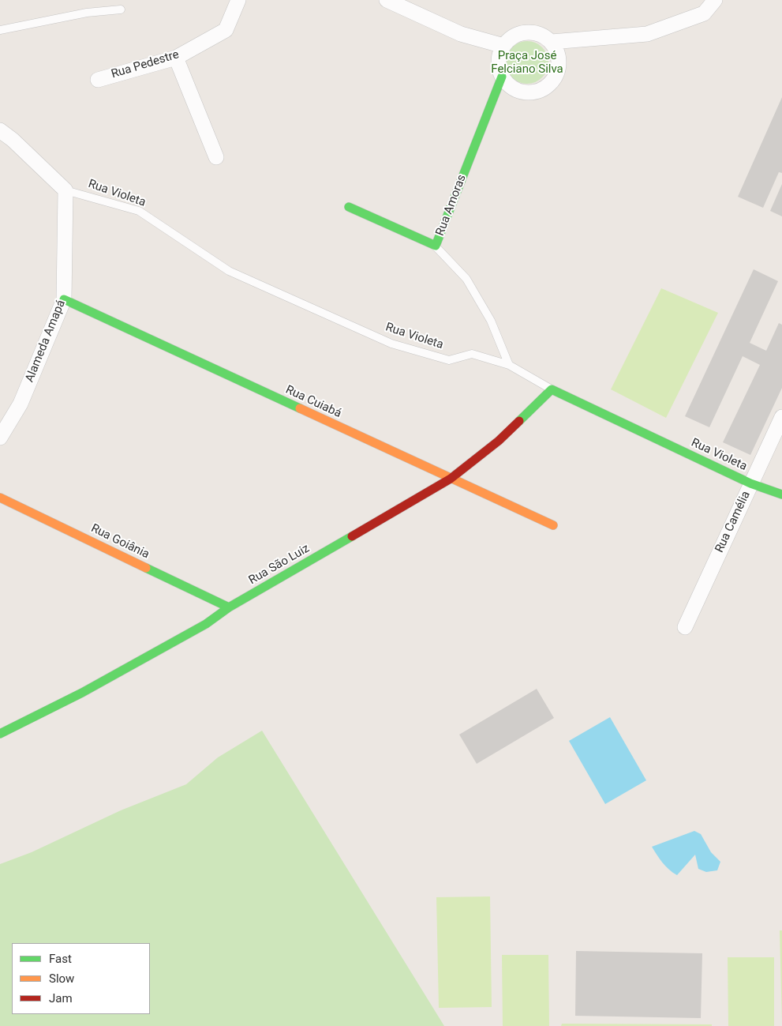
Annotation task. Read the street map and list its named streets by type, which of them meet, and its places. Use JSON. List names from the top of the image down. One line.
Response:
{"streets":{"street":["Rua Pedestre","Rua Violeta","Rua Amoras","Alameda Amapá","Rua Cuiabá","Rua Camélia","Rua Goiânia","Rua São Luiz"]},"crossings":[["Rua Violeta","Alameda Amapá"],["Rua Violeta","Rua Camélia"],["Rua Violeta","Rua São Luiz"],["Alameda Amapá","Rua Cuiabá"],["Rua Cuiabá","Rua São Luiz"],["Rua Goiânia","Rua São Luiz"]],"parks":["Praça José Felciano Silva"],"legend":["Fast","Slow","Jam"]}
